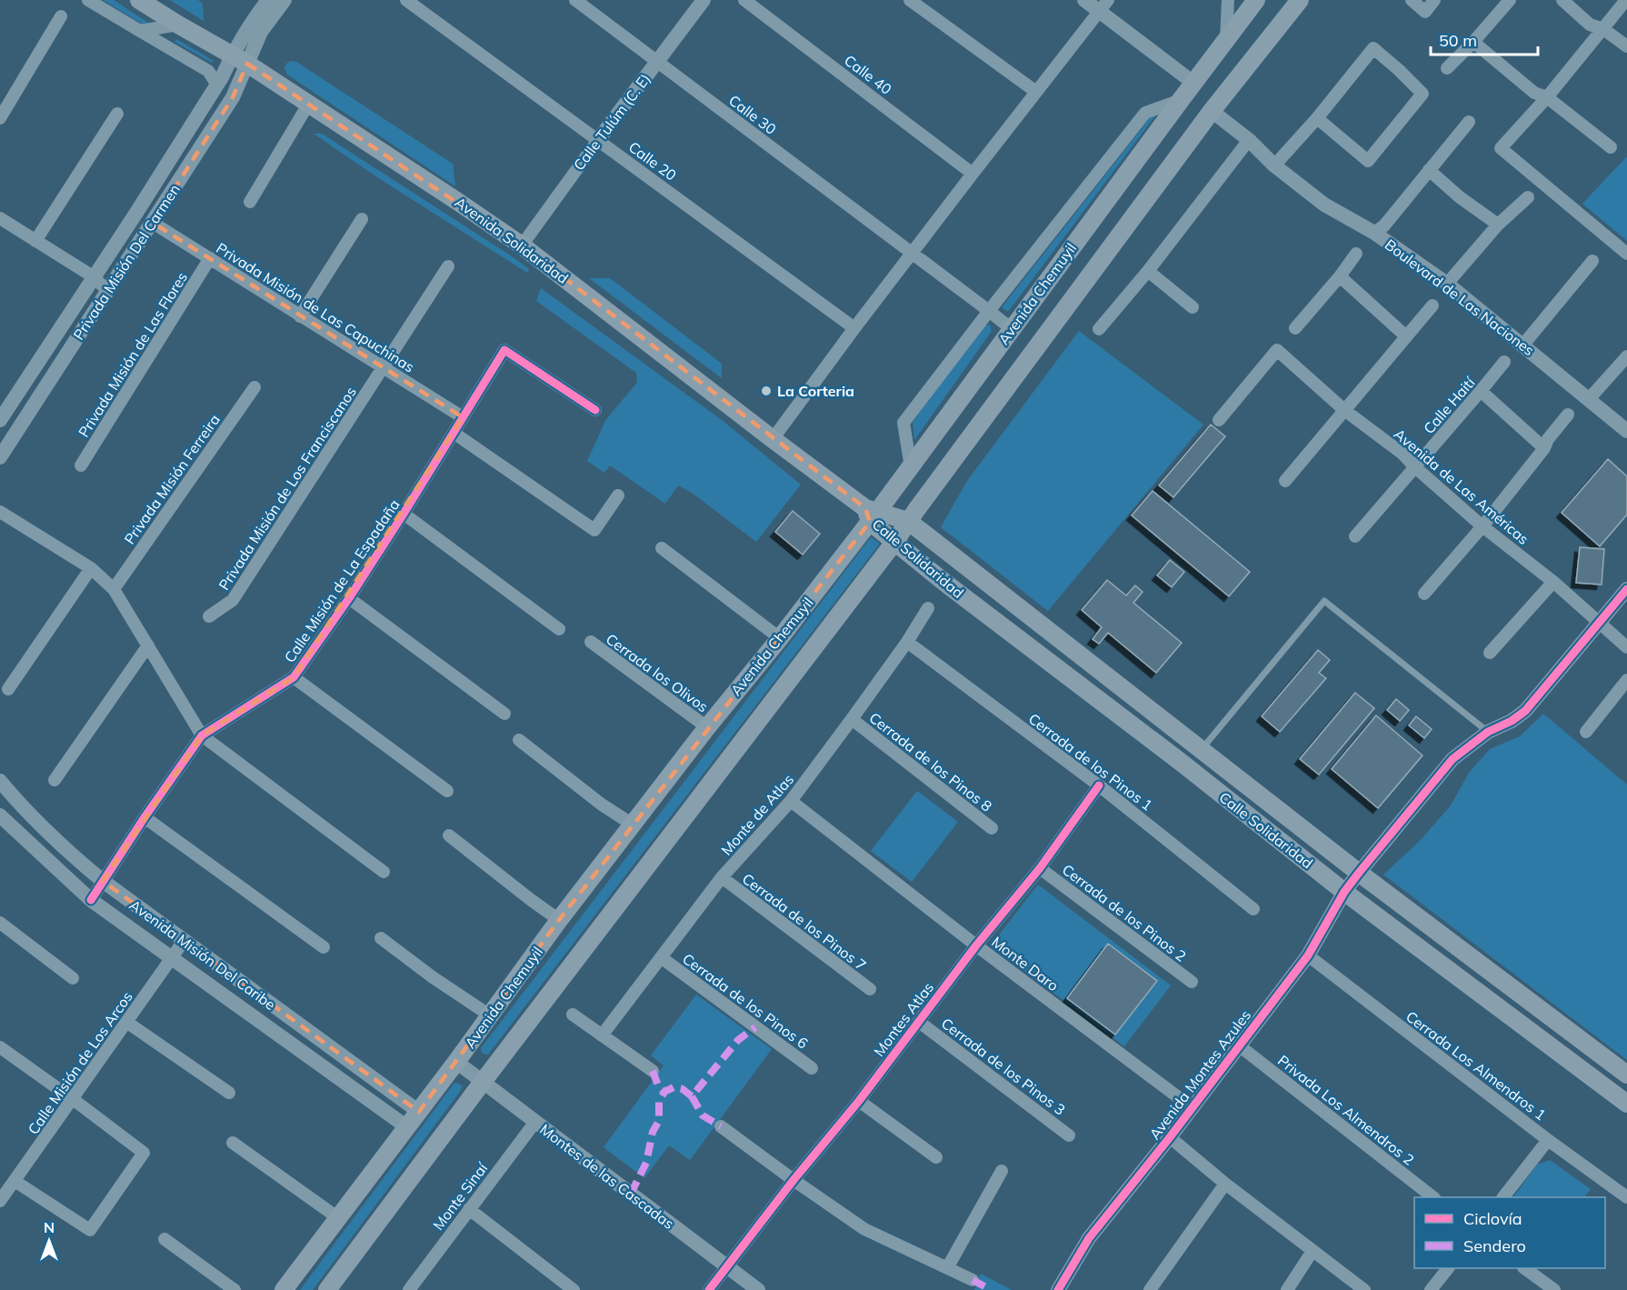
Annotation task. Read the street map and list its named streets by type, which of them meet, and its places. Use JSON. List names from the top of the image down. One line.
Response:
{"streets":{"main road":["Avenida Solidaridad","Avenida Chemuyil","Calle Solidaridad"],"street":["Calle 40","Calle 30","Calle Tulúm (C. E)","Calle 20","Privada Misión Del Carmen","Boulevard de Las Naciones","Privada Misión de Las Capuchinas","Privada Misión de Las Flores","Calle Haití","Privada Misión Ferreira","Avenida de Las Américas","Privada Misión de Los Franciscanos","Calle Misión de La Espadaña","Cerrada los Olivos","Cerrada de los Pinos 8","Cerrada de los Pinos 1","Monte de Atlas","Cerrada de los Pinos 2","Cerrada de los Pinos 7","Avenida Misión Del Caribe","Monte Daro","Cerrada de los Pinos 6","Montes Atlas","Calle Misión de Los Arcos","Cerrada Los Almendros 1","Cerrada de los Pinos 3","Avenida Montes Azules","Privada Los Almendros 2","Montes de las Cascadas","Monte Sinaí"]},"crossings":[["Calle 30","Calle Tulúm (C. E)"],["Calle 30","Avenida Chemuyil"],["Calle Tulúm (C. E)","Calle 20"],["Calle Tulúm (C. E)","Avenida Solidaridad"],["Avenida Solidaridad","Privada Misión Del Carmen"],["Avenida Solidaridad","Avenida Chemuyil"],["Avenida Solidaridad","Calle Solidaridad"],["Privada Misión Del Carmen","Privada Misión de Las Capuchinas"],["Avenida Chemuyil","Boulevard de Las Naciones"],["Avenida Chemuyil","Calle Solidaridad"],["Avenida Chemuyil","Cerrada los Olivos"],["Avenida Chemuyil","Avenida Misión Del Caribe"],["Avenida Chemuyil","Montes de las Cascadas"],["Privada Misión de Las Capuchinas","Privada Misión de Las Flores"],["Privada Misión de Las Capuchinas","Privada Misión de Los Franciscanos"],["Privada Misión de Las Capuchinas","Calle Misión de La Espadaña"],["Calle Haití","Avenida de Las Américas"],["Avenida de Las Américas","Avenida Montes Azules"],["Calle Solidaridad","Avenida Montes Azules"],["Calle Misión de La Espadaña","Avenida Misión Del Caribe"],["Cerrada de los Pinos 8","Monte de Atlas"],["Cerrada de los Pinos 1","Monte de Atlas"],["Cerrada de los Pinos 1","Montes Atlas"],["Monte de Atlas","Cerrada de los Pinos 7"],["Monte de Atlas","Monte Daro"],["Monte de Atlas","Cerrada de los Pinos 6"],["Cerrada de los Pinos 2","Montes Atlas"],["Avenida Misión Del Caribe","Calle Misión de Los Arcos"],["Monte Daro","Montes Atlas"],["Monte Daro","Avenida Montes Azules"],["Montes Atlas","Cerrada de los Pinos 3"],["Montes Atlas","Montes de las Cascadas"],["Cerrada Los Almendros 1","Avenida Montes Azules"],["Avenida Montes Azules","Privada Los Almendros 2"],["Montes de las Cascadas","Monte Sinaí"]],"places":["La Corteria"],"legend":["Ciclovía","Sendero"],"scale_bar":"50 m","north":"top"}
